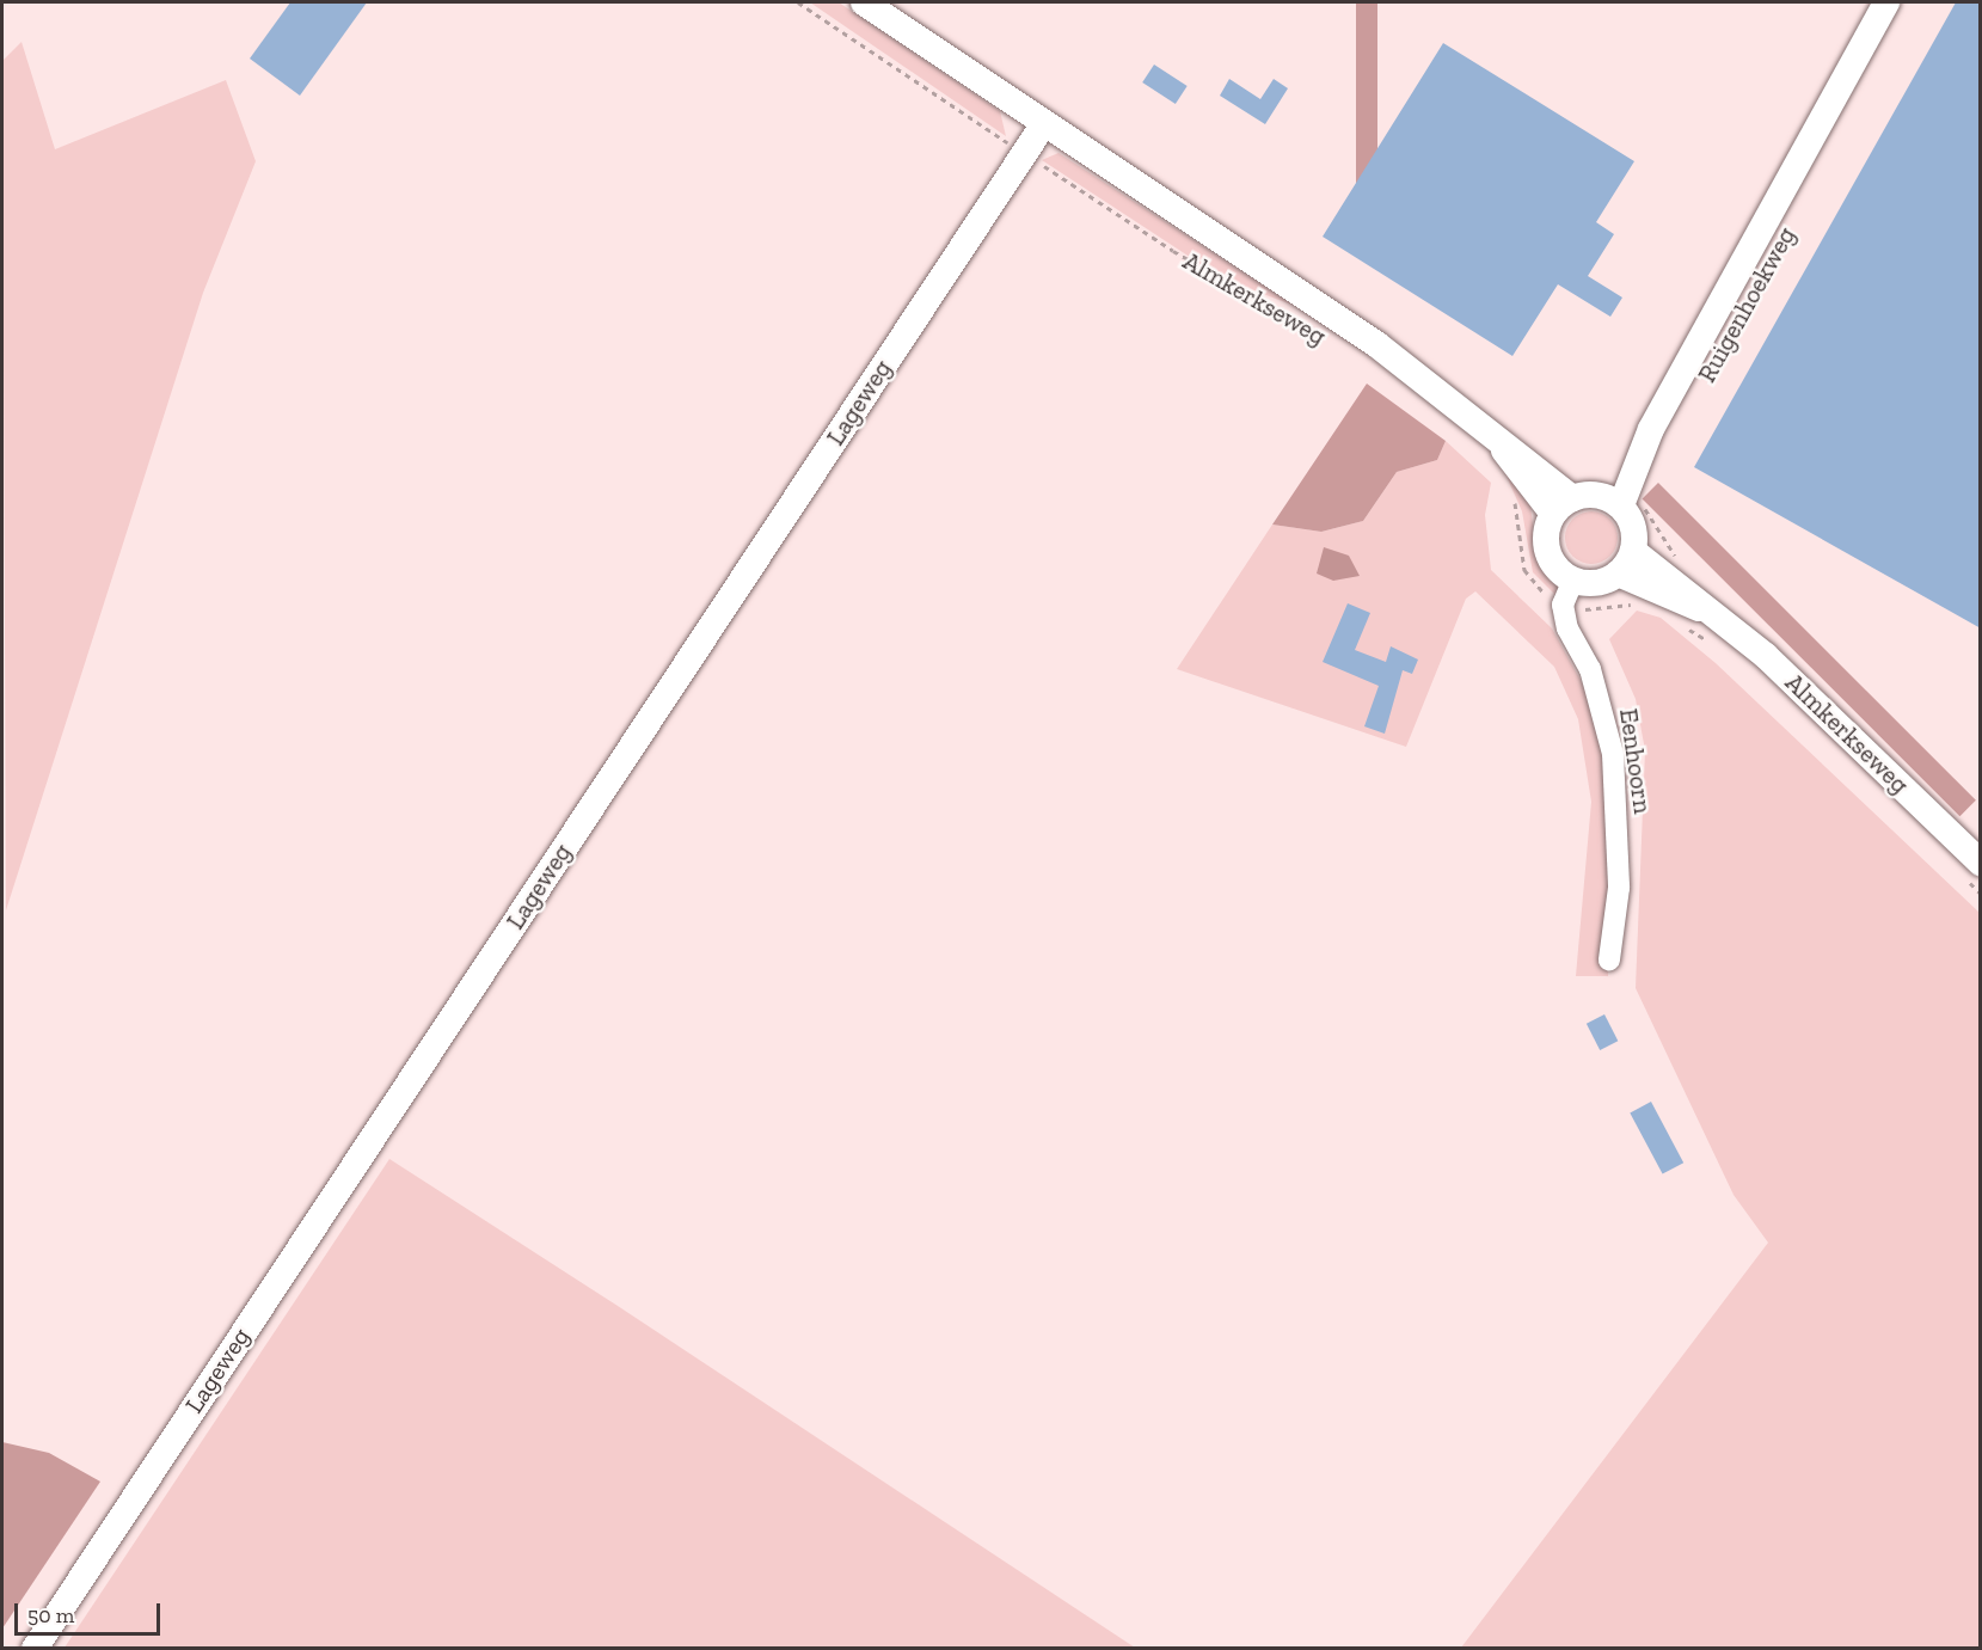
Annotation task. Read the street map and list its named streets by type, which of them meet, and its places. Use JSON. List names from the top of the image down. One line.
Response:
{"streets":{"street":["Almkerkseweg","Ruigenhoekweg","Lageweg","Eenhoorn"]},"crossings":[["Almkerkseweg","Ruigenhoekweg"],["Almkerkseweg","Lageweg"]],"scale_bar":"50 m"}
